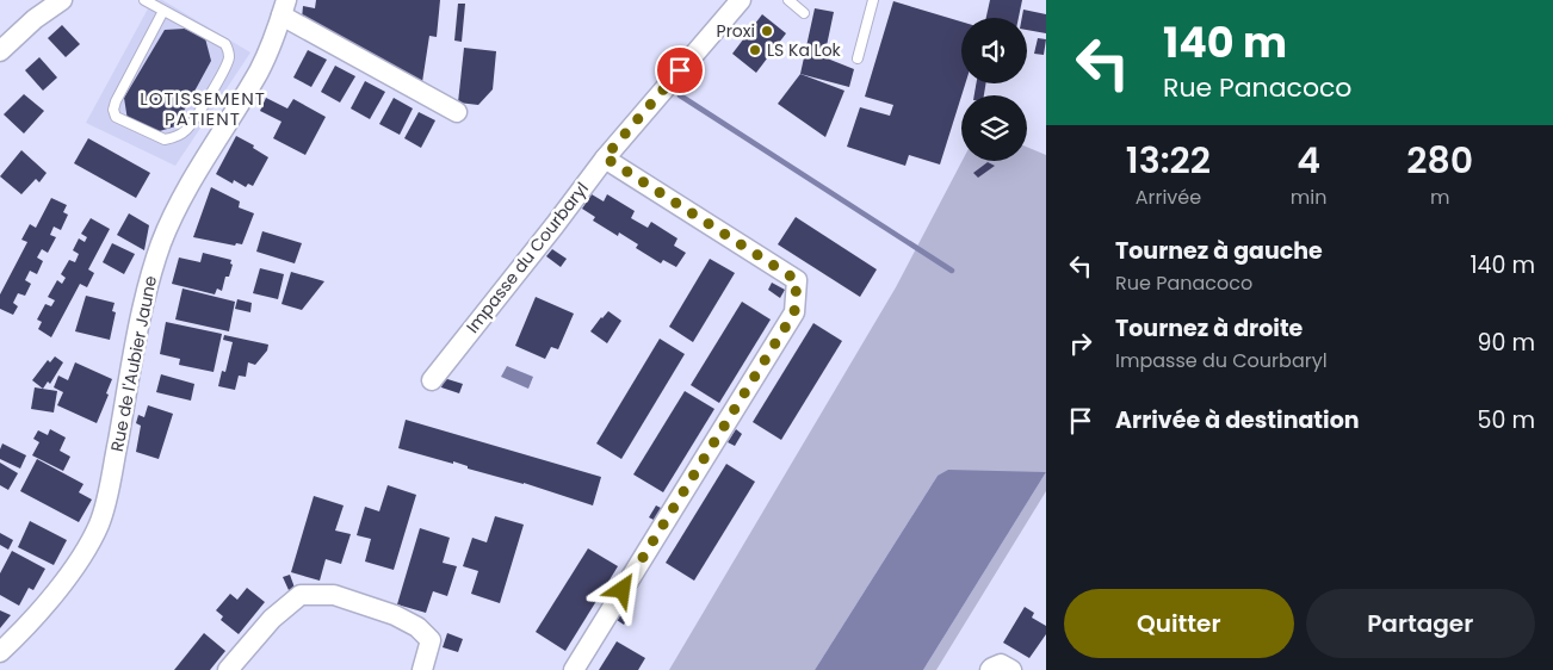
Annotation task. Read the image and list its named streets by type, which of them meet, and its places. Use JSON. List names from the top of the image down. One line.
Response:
{"streets":{"street":["Impasse du Courbaryl","Rue de l'Aubier Jaune"]},"districts":["LOTISSEMENT PATIENT"],"places":["Proxi","LS Ka Lok"],"page":{"turn":["140 m","Rue Panacoco"],"eta":["13:22","Arrivée","4","min","280","m"],"list":[{"name":"Tournez à gauche","note":"Rue Panacoco","value":"140 m"},{"name":"Tournez à droite","note":"Impasse du Courbaryl","value":"90 m"},{"name":"Arrivée à destination","value":"50 m"}],"buttons":["Quitter","Partager"]}}
